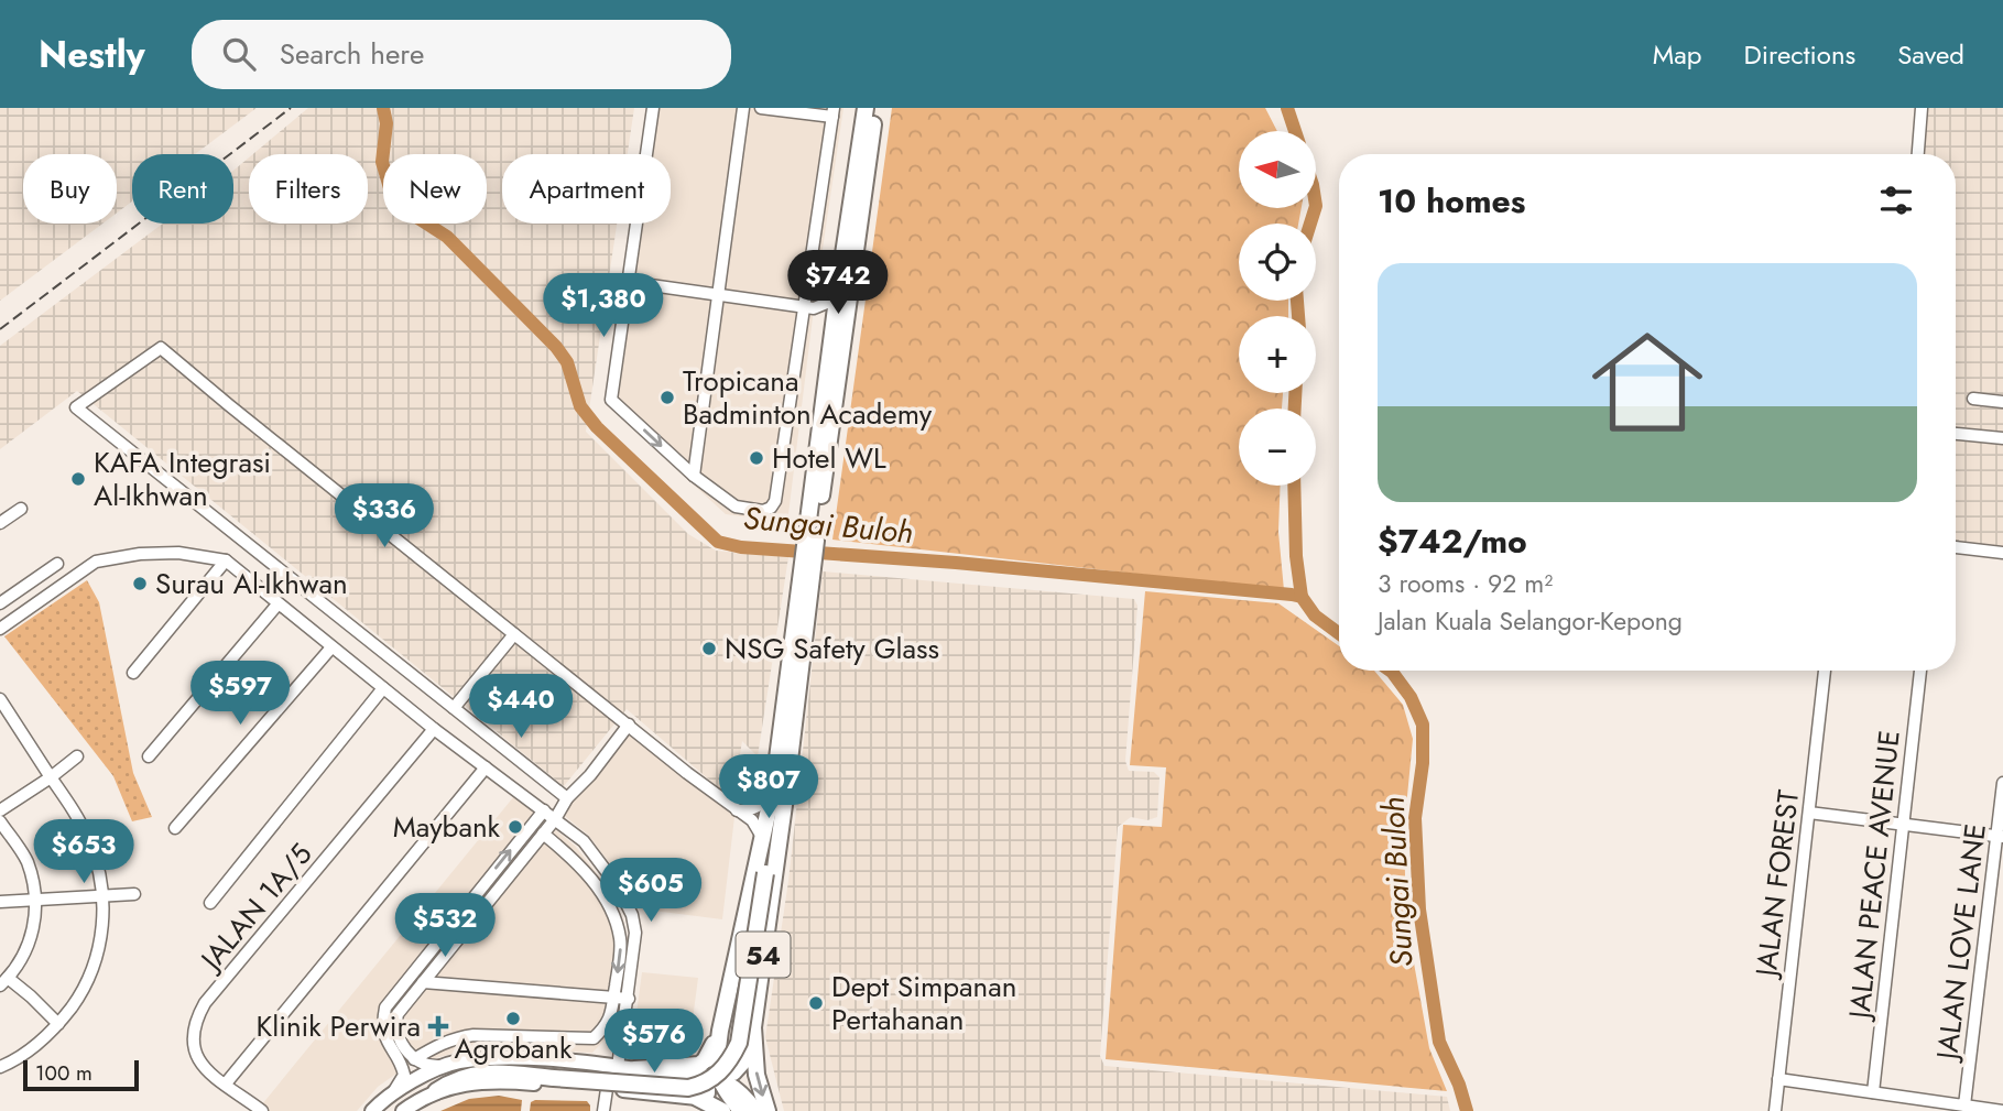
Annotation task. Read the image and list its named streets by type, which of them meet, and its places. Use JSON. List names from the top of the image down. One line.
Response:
{"streets":{"highway":["54"],"street":["JALAN PEACE AVENUE","JALAN FOREST","JALAN 1A/5","JALAN LOVE LANE"]},"water":["Sungai Buloh"],"places":{"other":["Tropicana Badminton Academy","Hotel WL","KAFA Integrasi Al-Ikhwan","Surau Al-Ikhwan","NSG Safety Glass","Maybank","Dept Simpanan Pertahanan","Agrobank"],"health":["Klinik Perwira"]},"scale_bar":"100 m","north":"left","page":{"header":"Nestly","search":"Search here","nav":["Map","Directions","Saved"],"map_buttons":["+","−"],"chip":["Buy","Rent","Filters","New","Apartment"],"heading":"10 homes","list":[{"name":"$742/mo","note":"3 rooms · 92 m² · Jalan Kuala Selangor-Kepong"}],"price":["$742","$1,380","$336","$597","$440","$807","$653","$605","$532","$576"],"scale":"100 m"}}
